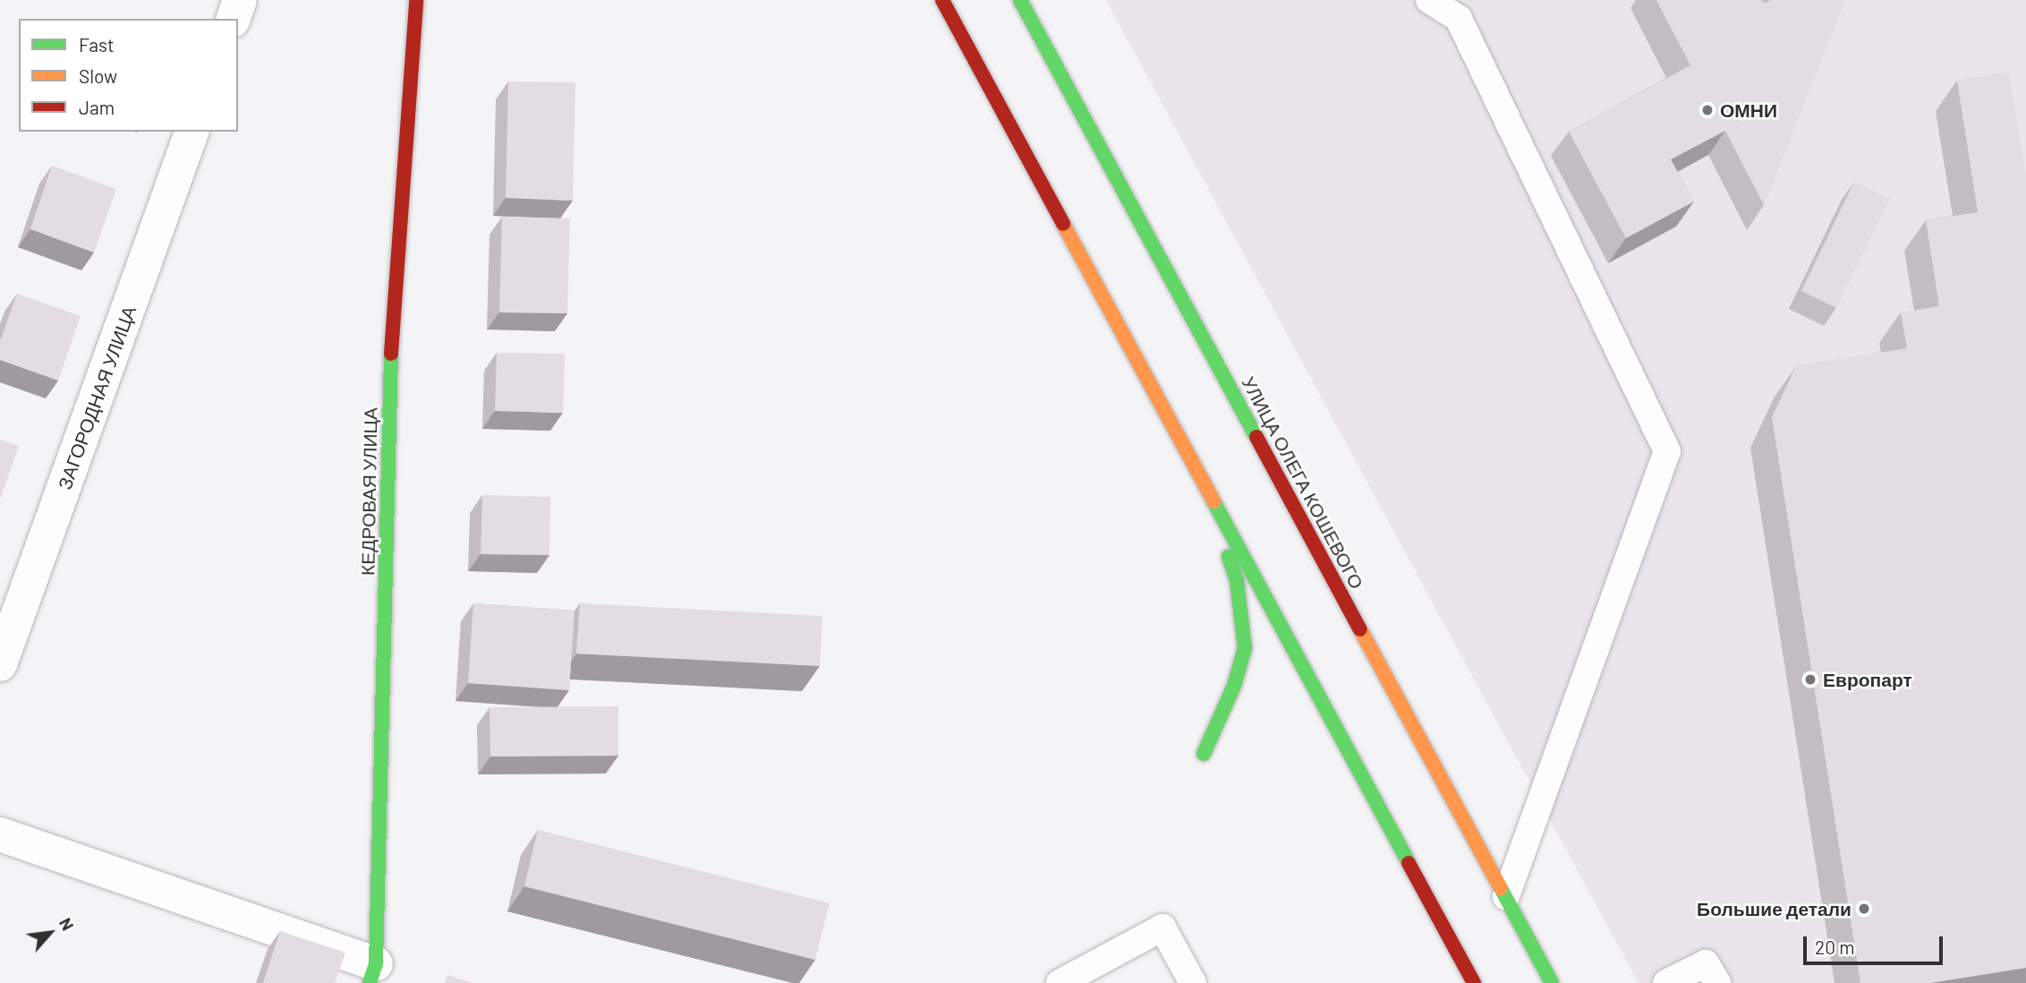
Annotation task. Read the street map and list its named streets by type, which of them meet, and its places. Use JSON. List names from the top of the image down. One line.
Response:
{"streets":{"main road":["УЛИЦА ОЛЕГА КОШЕВОГО","КЕДРОВАЯ УЛИЦА"],"street":["ЗАГОРОДНАЯ УЛИЦА"]},"places":["ОМНИ","Европарт","Большие детали"],"legend":["Fast","Slow","Jam"],"scale_bar":"20 m","north":"top right"}
